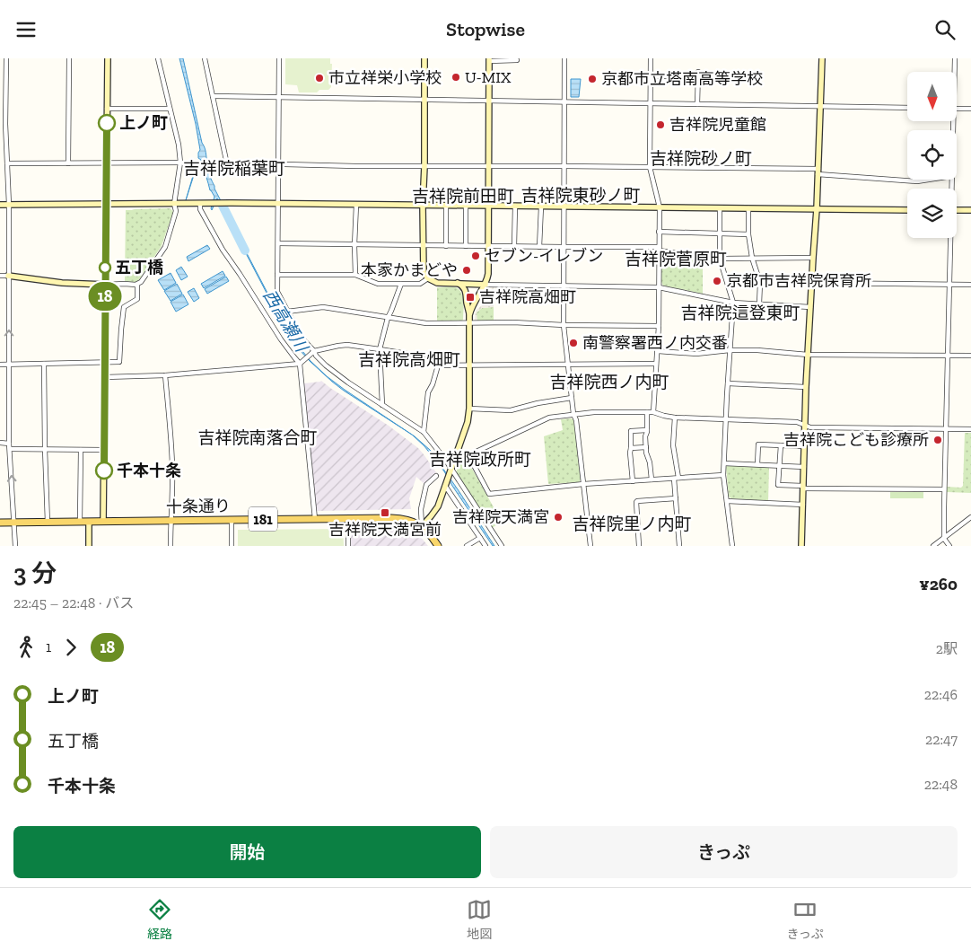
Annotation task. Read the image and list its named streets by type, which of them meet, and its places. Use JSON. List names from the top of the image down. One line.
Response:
{"streets":{"main road":["十条通り","181"]},"crossings":[["十条通り","181"]],"districts":["吉祥院砂ノ町","吉祥院稲葉町","吉祥院東砂ノ町","吉祥院前田町","吉祥院菅原町","吉祥院這登東町","吉祥院高畑町","吉祥院西ノ内町","吉祥院南落合町","吉祥院政所町","吉祥院里ノ内町"],"water":["西高瀬川"],"places":{"other":["U-MIX","市立祥栄小学校","京都市立塔南高等学校","上ノ町","吉祥院児童館","セブン-イレブン","五丁橋","本家かまどや","京都市吉祥院保育所","南警察署西ノ内交番","吉祥院こども診療所","千本十条","吉祥院天満宮"],"transit":["吉祥院高畑町","吉祥院天満宮前"]},"lines":["bus line 18"],"north":"bottom","page":{"header":"Stopwise","on_map":"18","heading":["3 分","22:45 – 22:48 · バス","¥260"],"legs":["1","18","2駅"],"list":[{"name":"上ノ町","value":"22:46"},{"name":"五丁橋","value":"22:47"},{"name":"千本十条","value":"22:48"}],"buttons":["開始","きっぷ"],"tabs":["経路","地図","きっぷ"]}}
